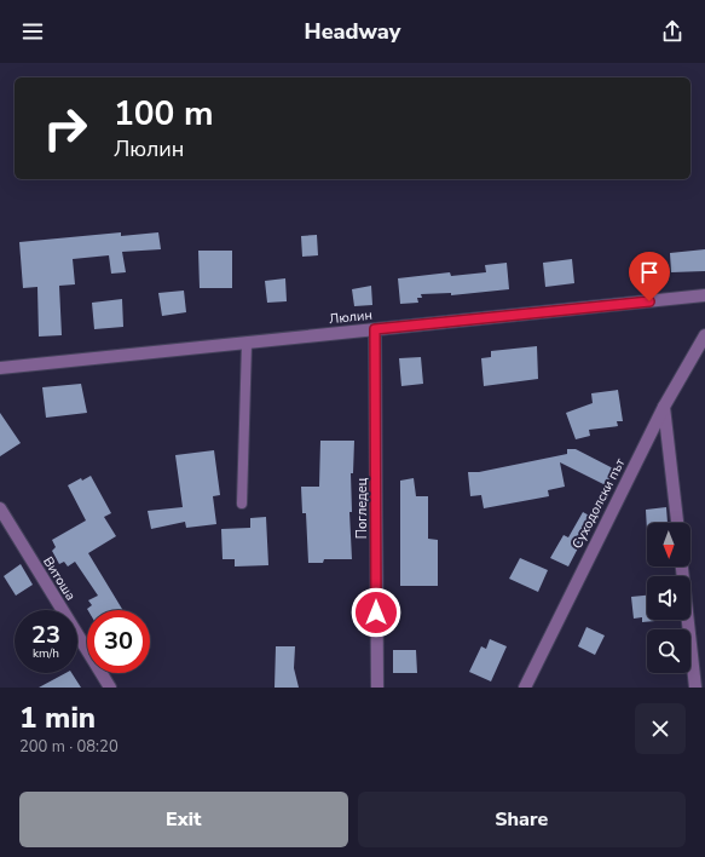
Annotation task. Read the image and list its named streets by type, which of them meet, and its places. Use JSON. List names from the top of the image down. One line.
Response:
{"streets":{"street":["Люлин","Суходолски път","Погледец","Витоша"]},"crossings":[["Люлин","Погледец"]],"north":"bottom","page":{"header":"Headway","turn":["100 m","Люлин"],"speed":"23 km/h","limit":"30","heading":["1 min","200 m · 08:20"],"buttons":["Exit","Share"]}}
